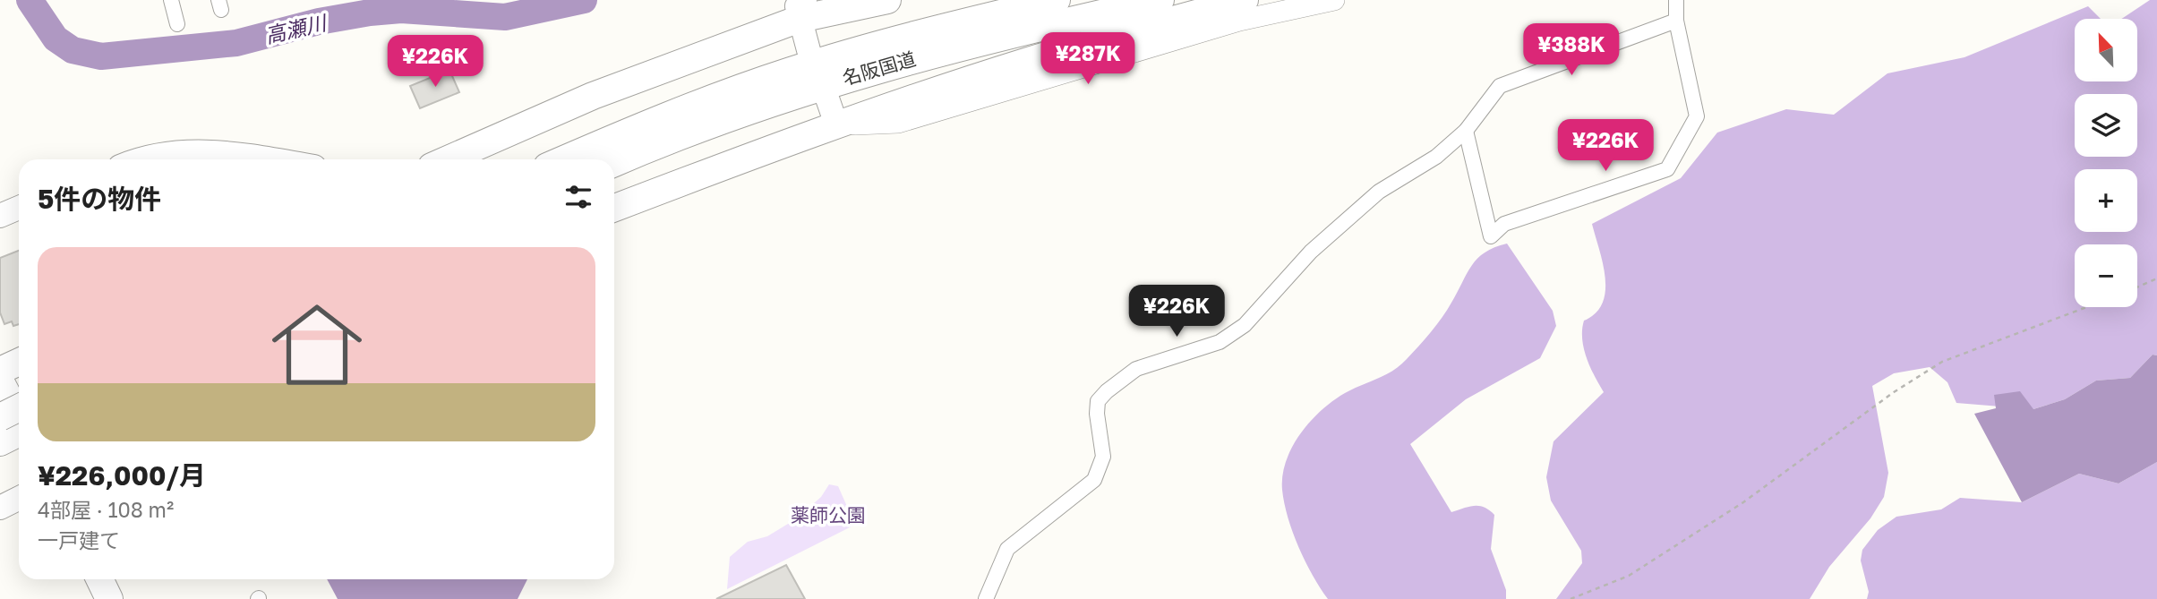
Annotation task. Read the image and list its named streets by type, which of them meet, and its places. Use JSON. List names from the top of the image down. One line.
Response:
{"streets":{"highway":["名阪国道"]},"water":["高瀬川"],"parks":["薬師公園"],"north":"top left","page":{"map_buttons":["+","−"],"price":["¥388K","¥287K","¥226K","¥226K","¥226K"],"heading":"5件の物件","list":[{"name":"¥226,000/月","note":"4部屋 · 108 m² · 一戸建て"}]}}
